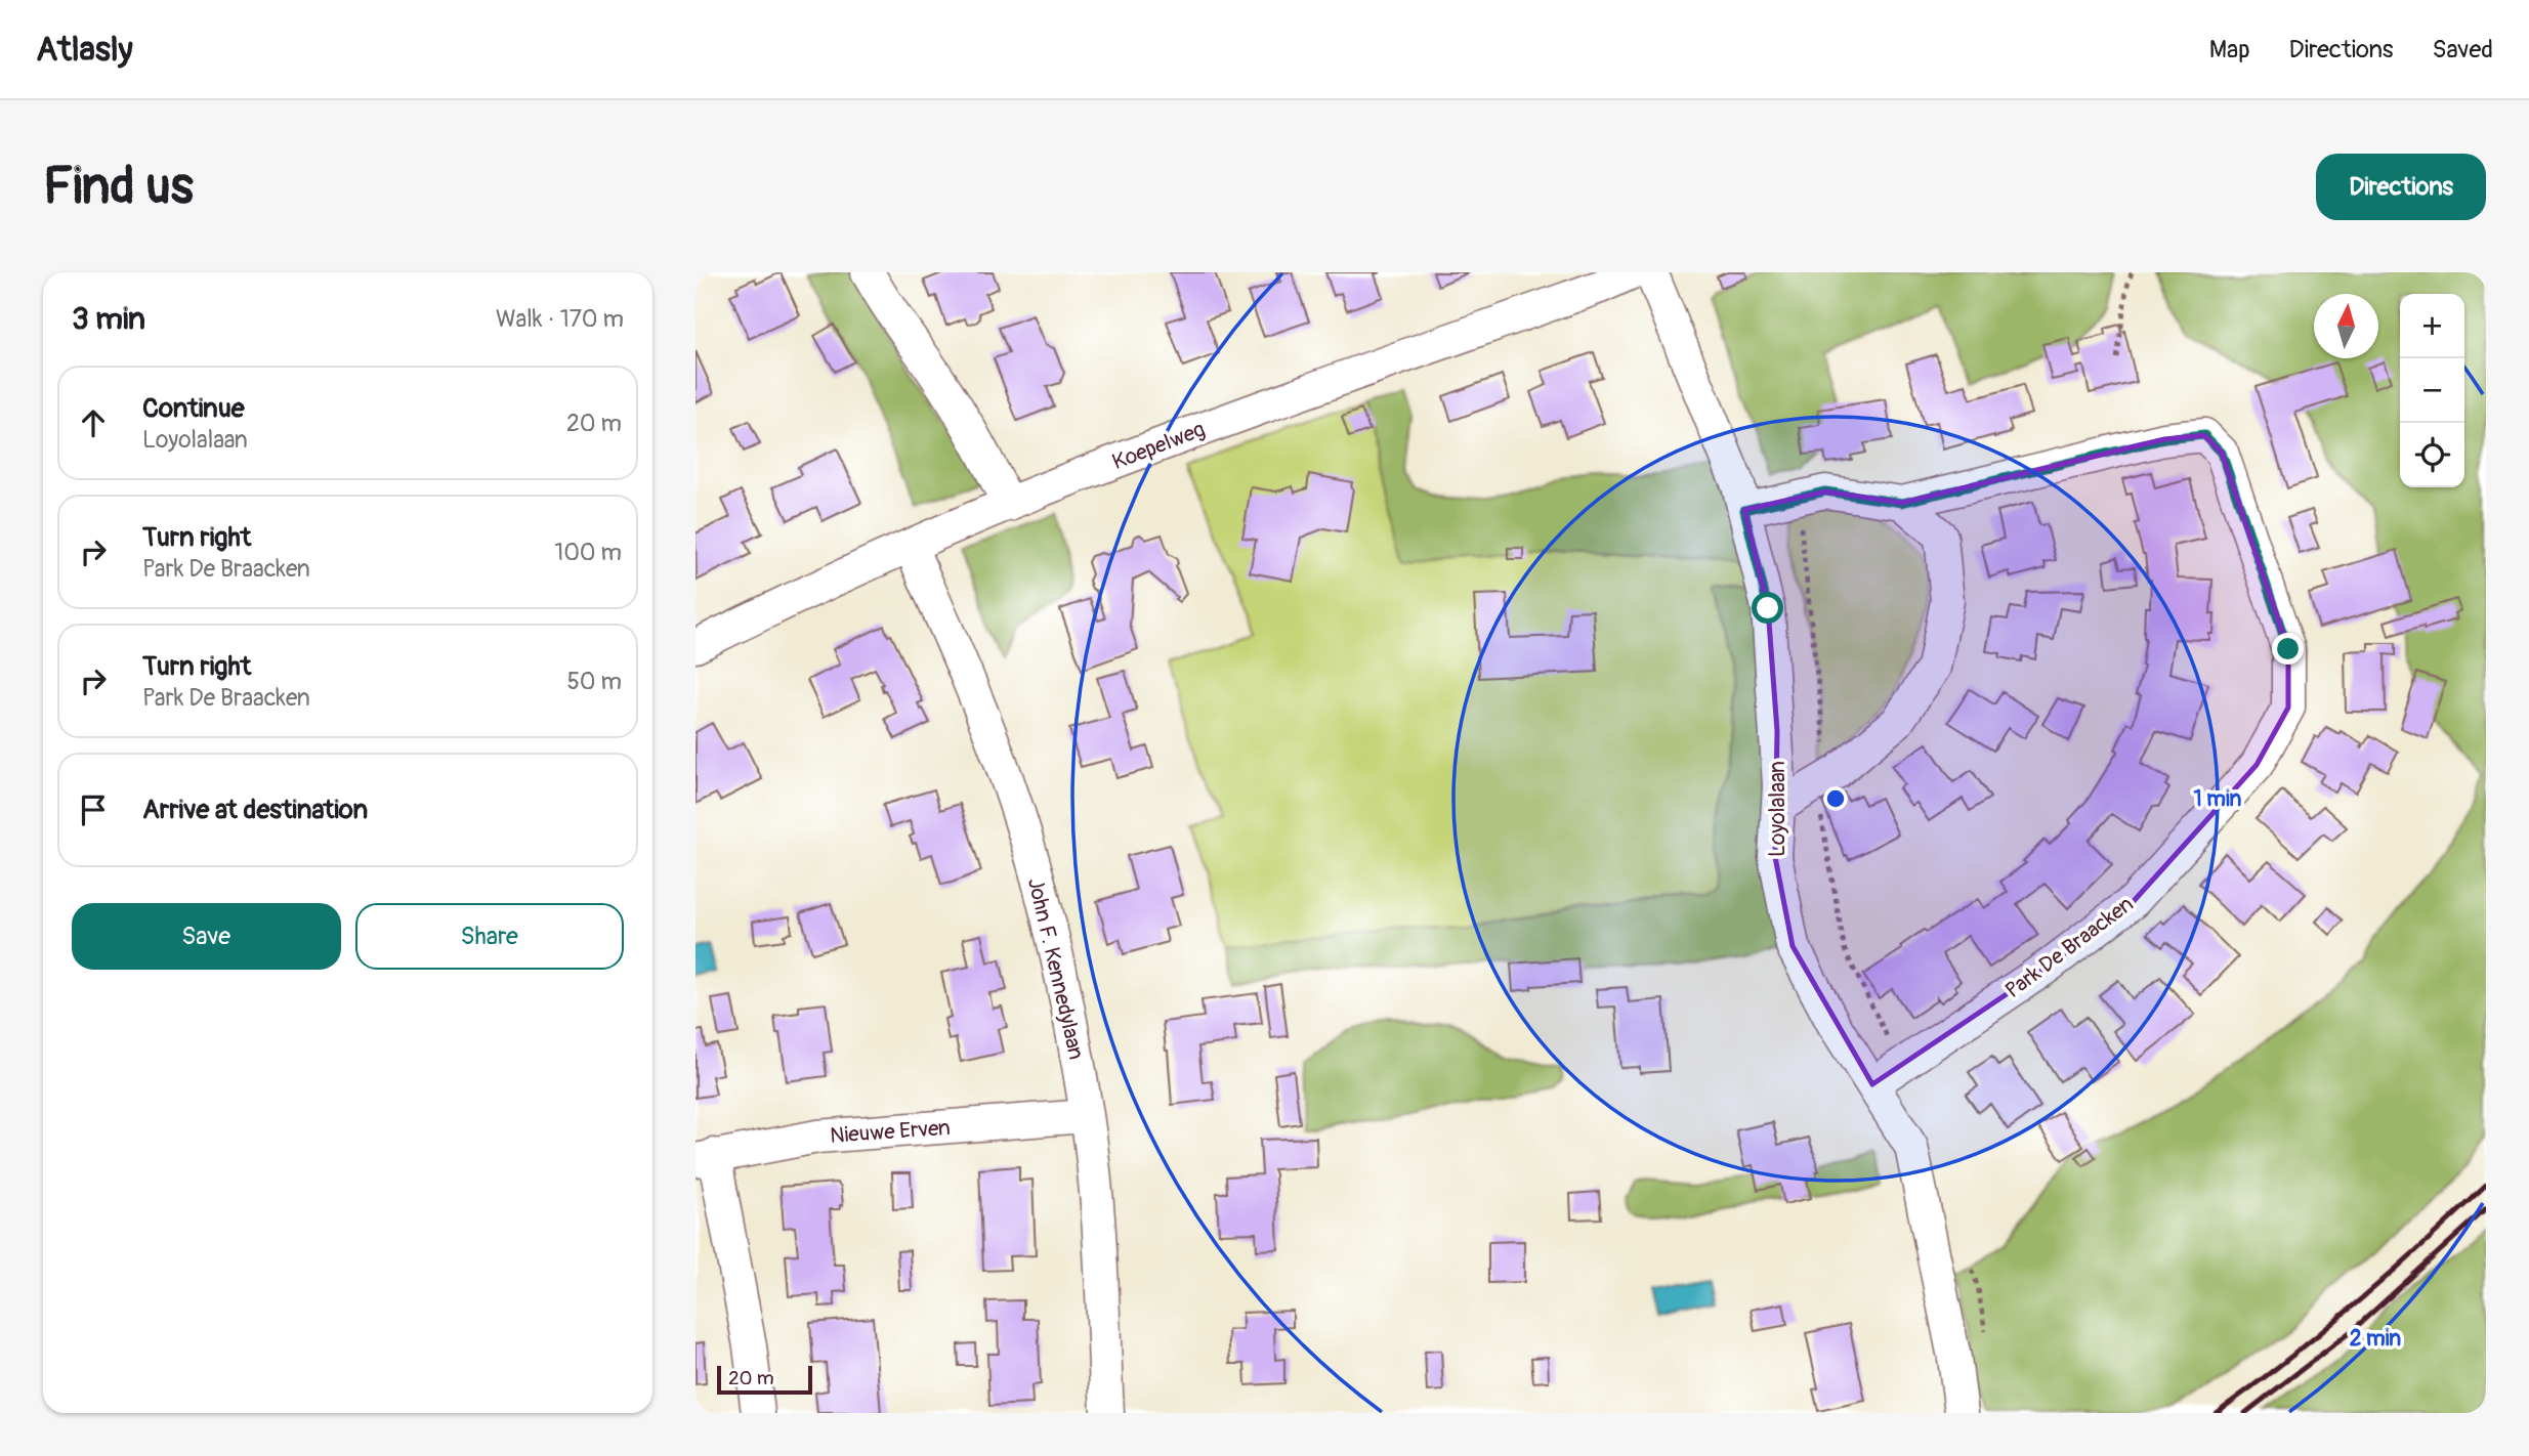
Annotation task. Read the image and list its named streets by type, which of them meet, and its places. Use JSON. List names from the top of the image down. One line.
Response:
{"streets":{"street":["Koepelweg","Loyolalaan","Park De Braacken","John F. Kennedylaan","Nieuwe Erven"]},"crossings":[["Koepelweg","John F. Kennedylaan"],["Loyolalaan","Park De Braacken"],["John F. Kennedylaan","Nieuwe Erven"]],"scale_bar":"20 m","north":"top","page":{"header":"Atlasly","nav":["Map","Directions","Saved"],"buttons":["Directions",["Save","Share"]],"title":"Find us","heading":["3 min","Walk · 170 m"],"map_buttons":["+","−"],"list":[["Continue","Loyolalaan","20 m"],["Turn right","Park De Braacken","100 m"],["Turn right","Park De Braacken","50 m"],"Arrive at destination"],"scale":"20 m"},"rings":["1 min","2 min"]}
